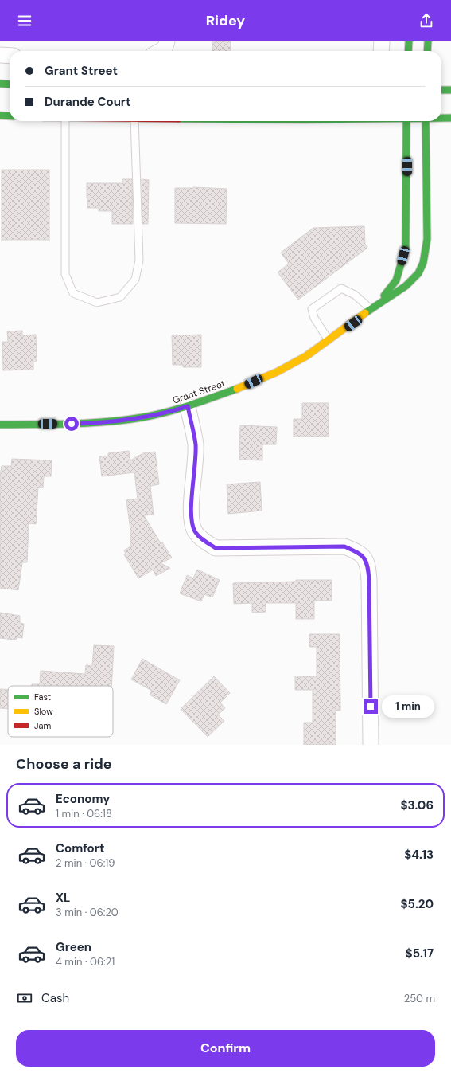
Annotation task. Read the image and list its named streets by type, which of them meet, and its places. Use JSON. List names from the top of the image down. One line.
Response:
{"streets":{"street":["Grant Street"]},"legend":["Fast","Slow","Jam"],"page":{"header":"Ridey","banner":["Grant Street","Durande Court"],"bubble":"1 min","heading":"Choose a ride","list":[{"name":"Economy","note":"1 min · 06:18","value":"$3.06"},{"name":"Comfort","note":"2 min · 06:19","value":"$4.13"},{"name":"XL","note":"3 min · 06:20","value":"$5.20"},{"name":"Green","note":"4 min · 06:21","value":"$5.17"}],"pay":["Cash","250 m"],"buttons":"Confirm"}}
